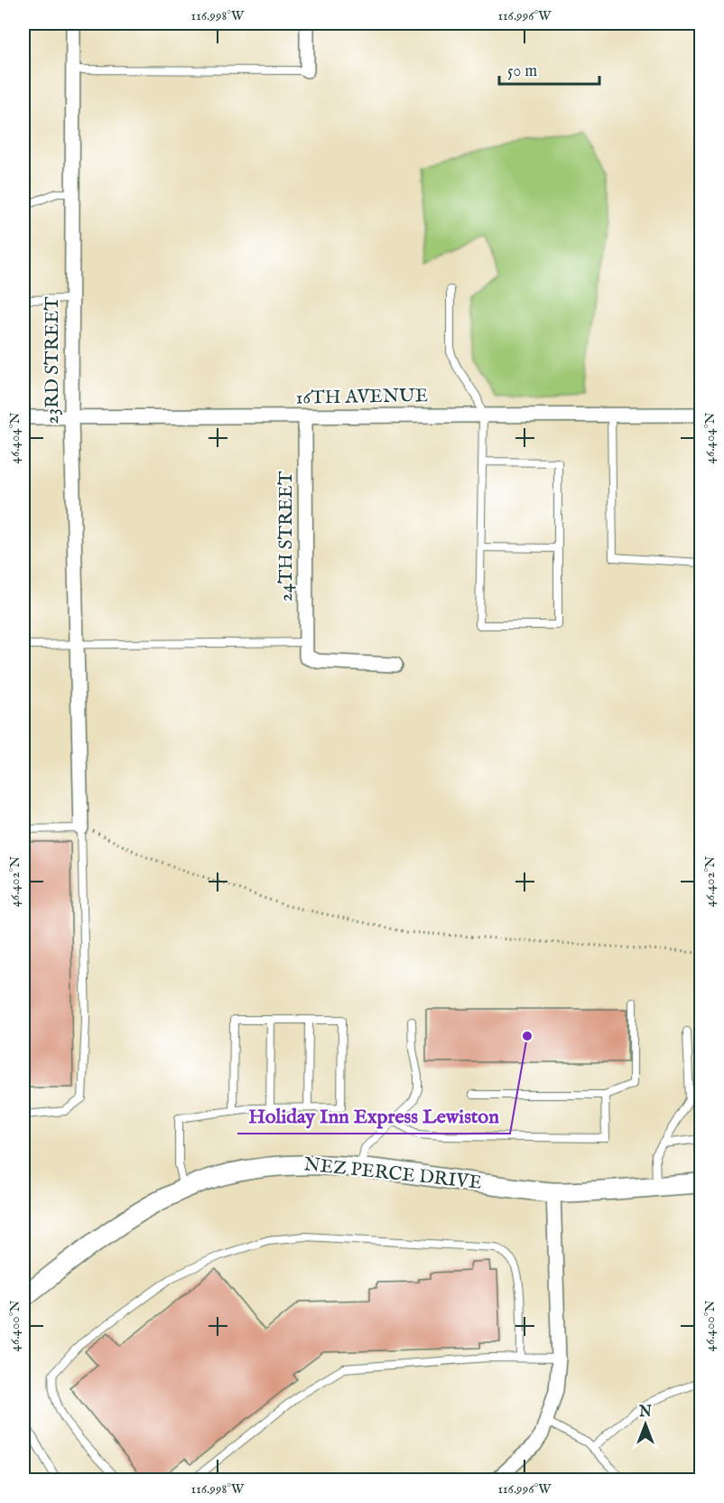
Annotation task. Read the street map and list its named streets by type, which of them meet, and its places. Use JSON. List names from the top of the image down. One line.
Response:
{"streets":{"street":["23RD STREET","16TH AVENUE","24TH STREET","NEZ PERCE DRIVE"]},"crossings":[["23RD STREET","16TH AVENUE"],["16TH AVENUE","24TH STREET"]],"places":["Holiday Inn Express Lewiston"],"scale_bar":"50 m","north":"top","coordinates":["116.998°W","116.996°W","46.404°N","46.402°N","46.400°N"]}
